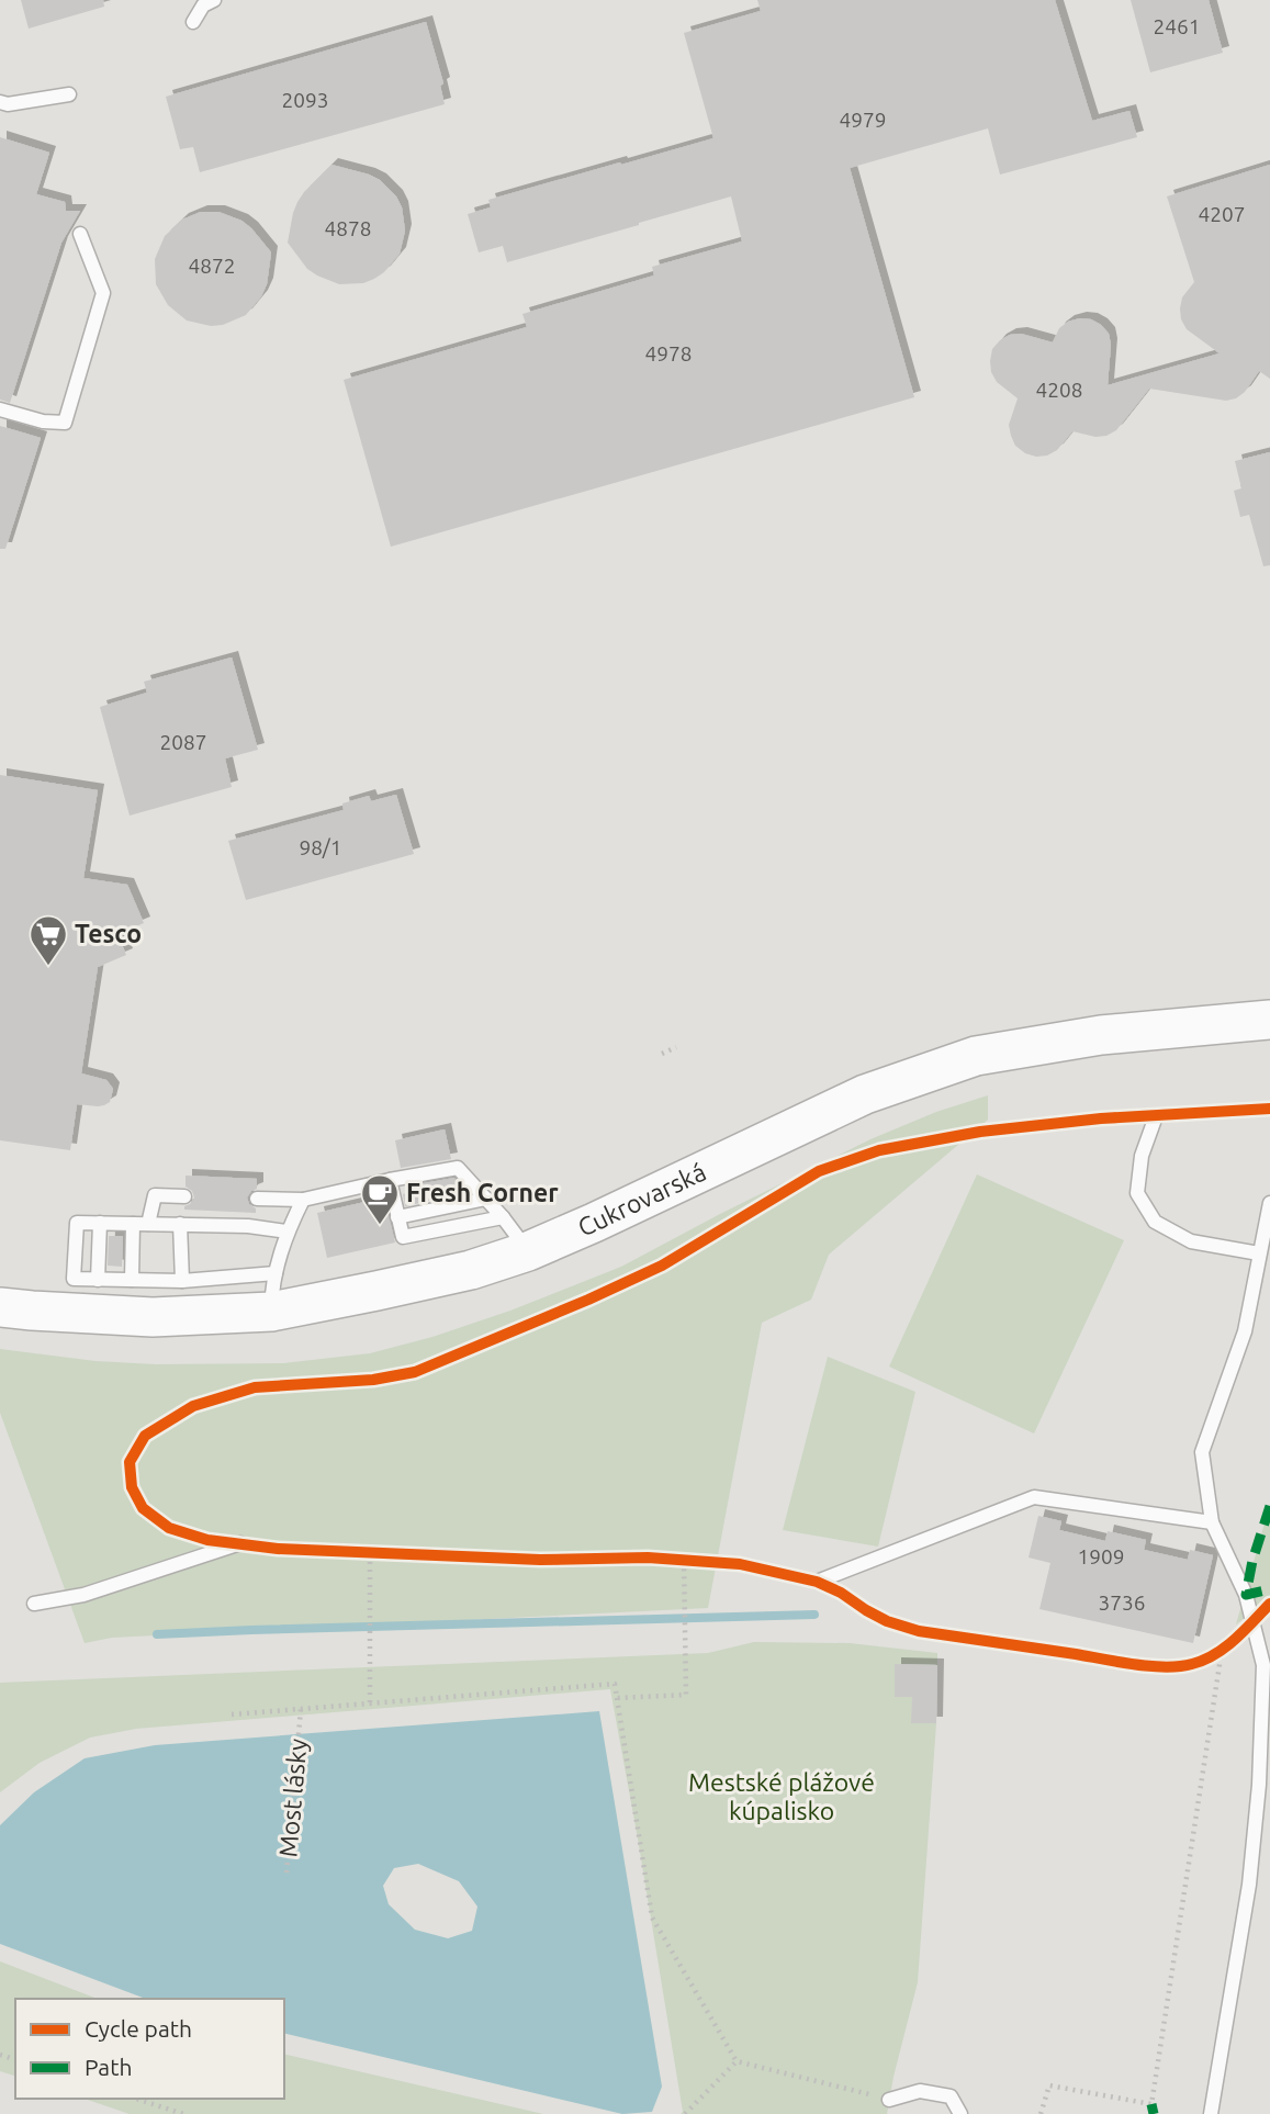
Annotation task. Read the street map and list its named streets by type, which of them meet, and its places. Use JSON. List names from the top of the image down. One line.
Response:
{"streets":{"main road":["Cukrovarská"],"path":["Most lásky"]},"parks":["Mestské plážové kúpalisko"],"places":{"supermarket":["Tesco"],"cafe":["Fresh Corner"]},"house_numbers":["2461","2093","4979","4207","4878","4872","4978","4208","2087","98/1","1909","3736"],"legend":["Cycle path","Path"]}
